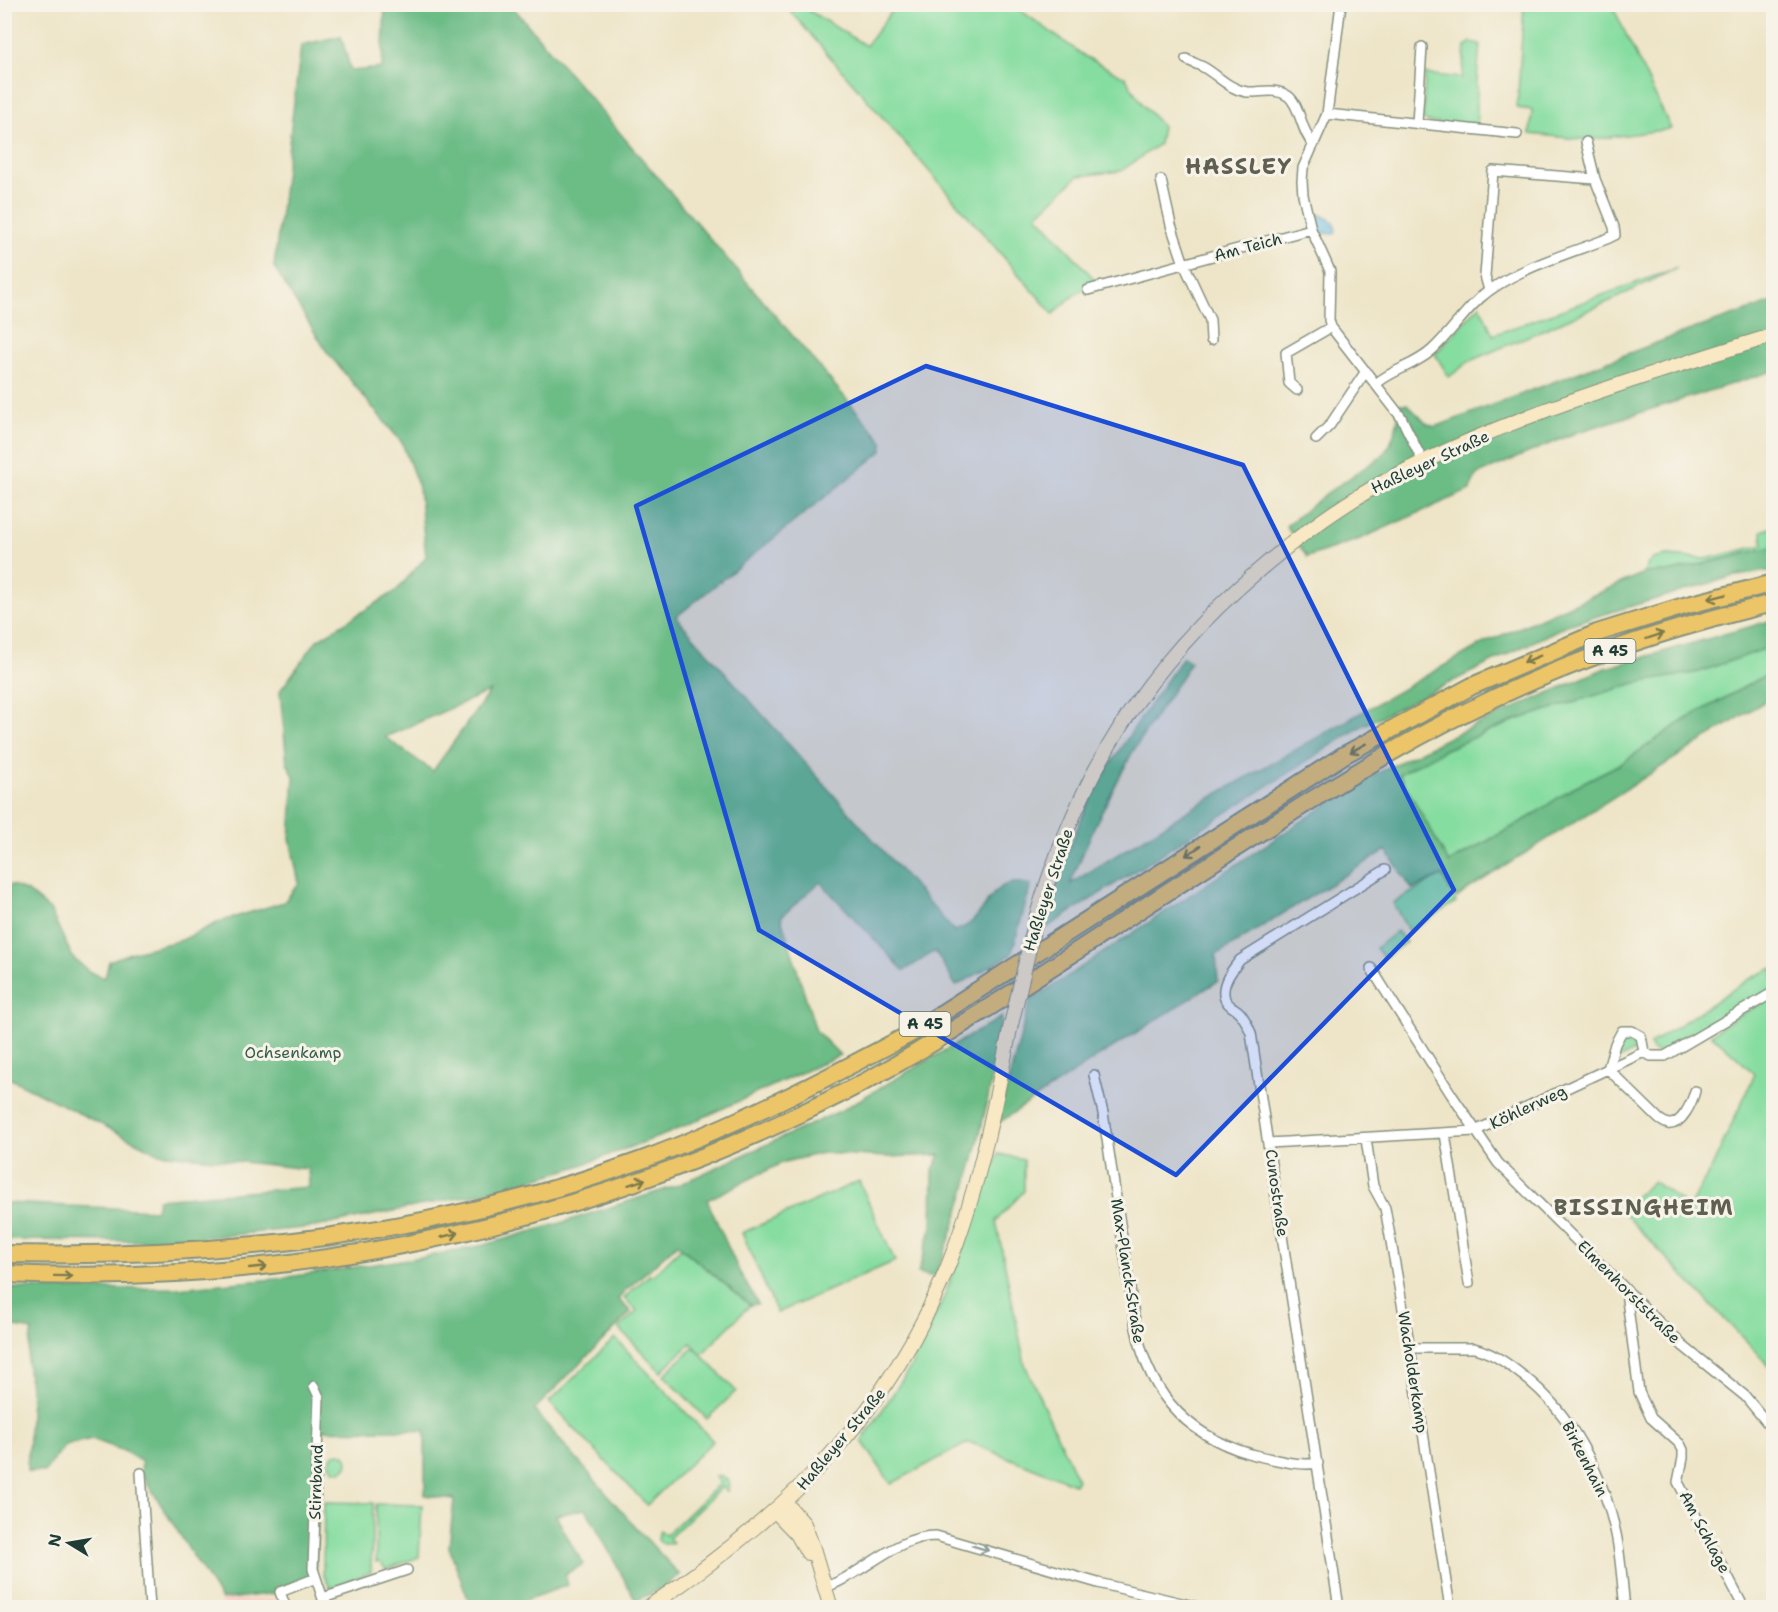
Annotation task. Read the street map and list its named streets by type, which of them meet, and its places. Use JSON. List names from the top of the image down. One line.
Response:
{"streets":{"highway":["A 45"],"main road":["Haßleyer Straße"],"street":["Am Teich","Köhlerweg","Cunostraße","Max-Planck-Straße","Elmenhorststraße","Wacholderkamp","Birkenhain","Stirnband","Am Schlage"]},"crossings":[["Köhlerweg","Cunostraße"],["Köhlerweg","Elmenhorststraße"],["Köhlerweg","Wacholderkamp"],["Cunostraße","Max-Planck-Straße"],["Elmenhorststraße","Am Schlage"],["Wacholderkamp","Birkenhain"]],"districts":["HASSLEY","BISSINGHEIM"],"parks":["Ochsenkamp"],"north":"left"}
